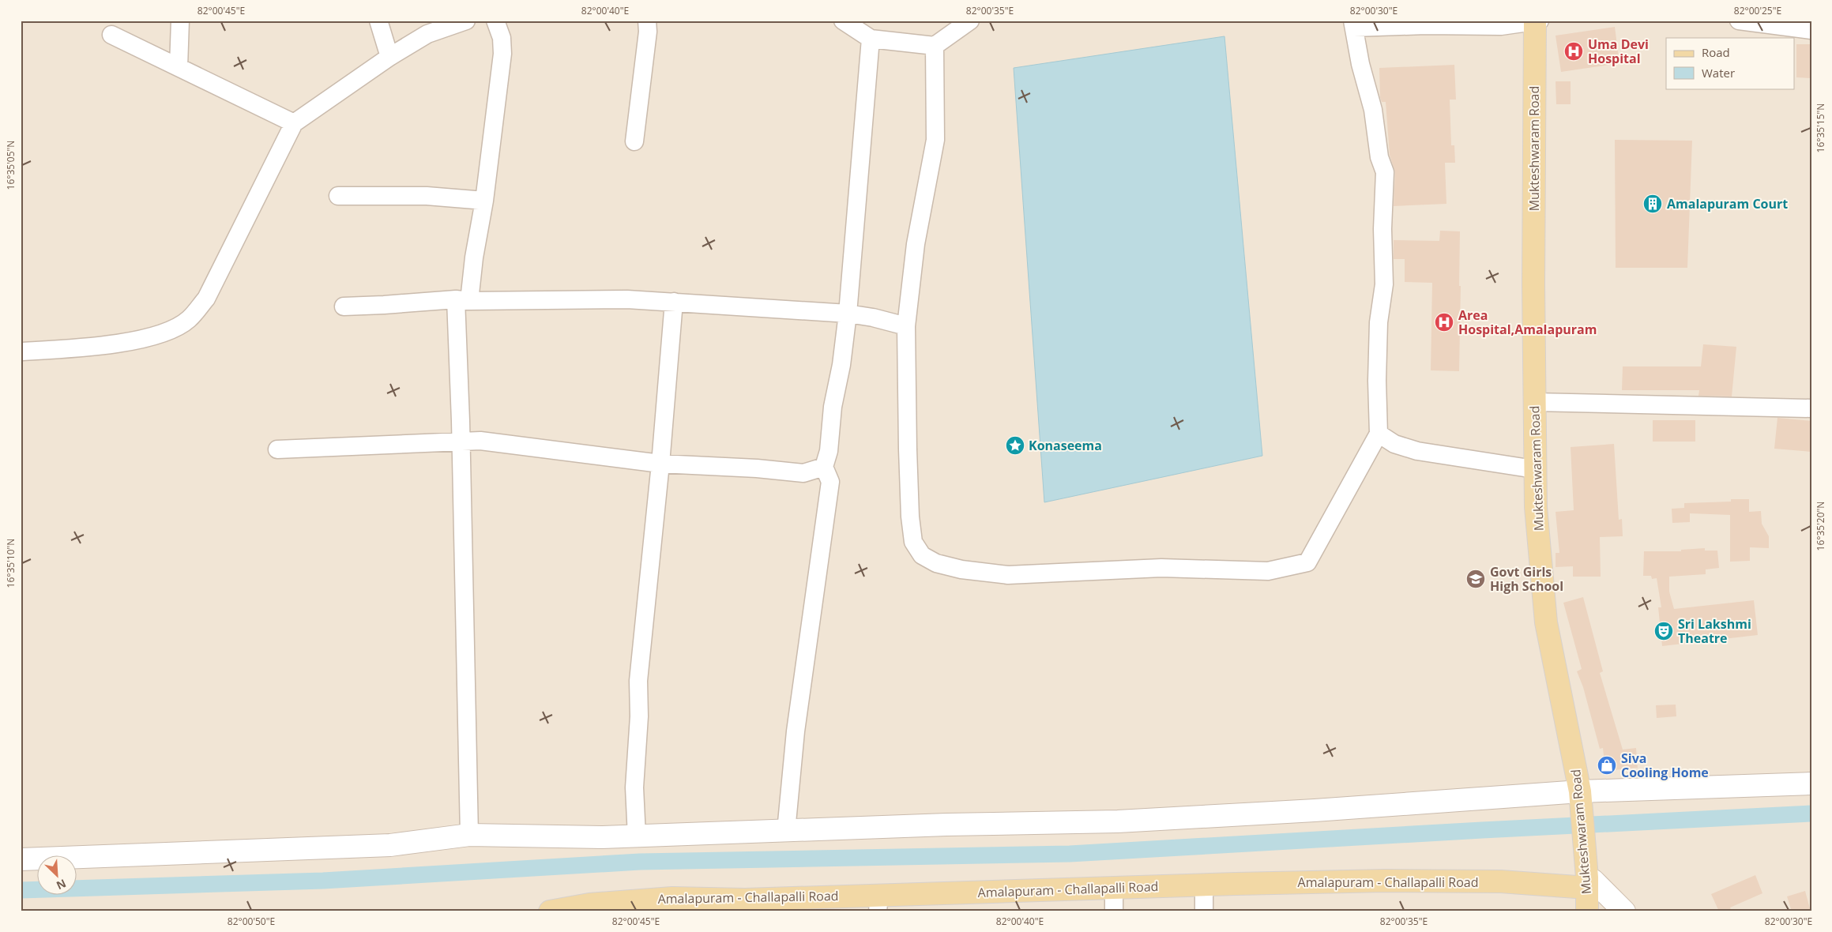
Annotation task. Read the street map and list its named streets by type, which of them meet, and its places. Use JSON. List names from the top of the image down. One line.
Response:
{"streets":{"main road":["Mukteshwaram Road","Amalapuram - Challapalli Road"]},"crossings":[["Mukteshwaram Road","Amalapuram - Challapalli Road"]],"places":{"hospital":["Uma Devi Hospital","Area Hospital,Amalapuram"],"building":["Amalapuram Court"],"place":["Konaseema"],"school or university":["Govt Girls High School"],"theatre":["Sri Lakshmi Theatre"],"shop":["Siva Cooling Home"]},"legend":["Road","Water"],"north":"bottom right","coordinates":["82°00'45\"E","82°00'40\"E","82°00'35\"E","82°00'30\"E","82°00'25\"E","16°35'15\"N","16°35'05\"N","16°35'20\"N","16°35'10\"N","82°00'50\"E"]}
